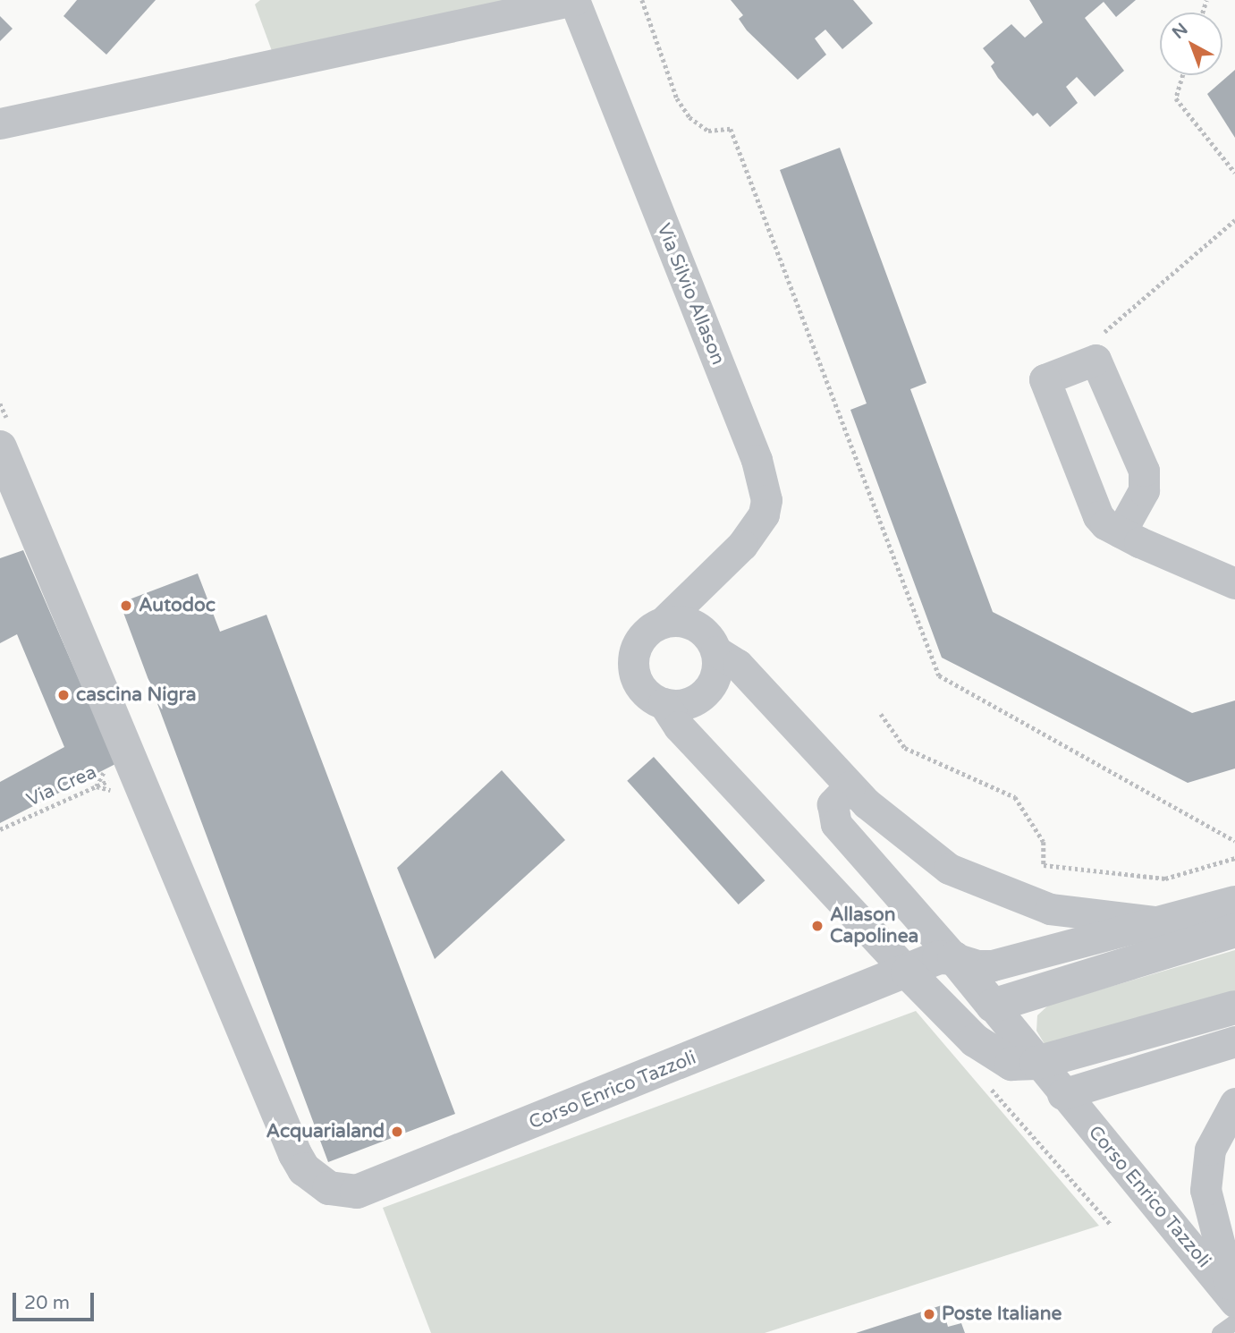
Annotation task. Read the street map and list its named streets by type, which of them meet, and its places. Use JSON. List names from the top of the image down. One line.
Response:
{"streets":{"street":["Via Silvio Allason","Corso Enrico Tazzoli"],"path":["Via Crea"]},"crossings":[["Via Silvio Allason","Corso Enrico Tazzoli"],["Via Crea","Corso Enrico Tazzoli"]],"places":["Autodoc","cascina Nigra","Allason Capolinea","Acquarialand","Poste Italiane"],"scale_bar":"20 m","north":"top left"}
